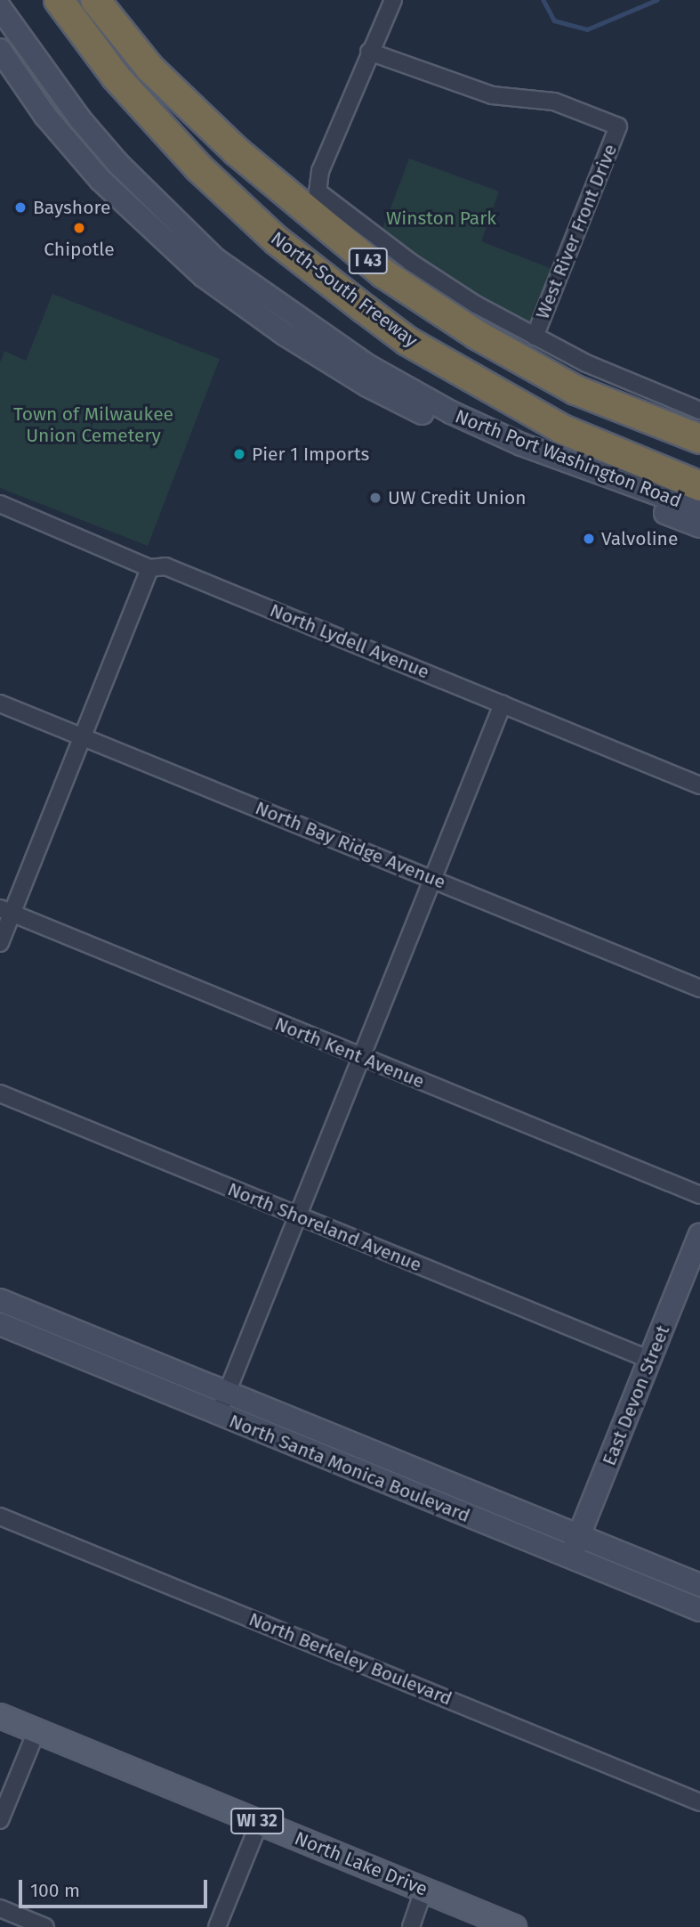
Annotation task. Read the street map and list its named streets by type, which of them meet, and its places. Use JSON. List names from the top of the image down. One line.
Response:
{"streets":{"highway":["I 43","North-South Freeway"],"main road":["WI 32","North Lake Drive"],"street":["West River Front Drive","North Port Washington Road","North Lydell Avenue","North Bay Ridge Avenue","North Kent Avenue","North Shoreland Avenue","East Devon Street","North Santa Monica Boulevard","North Berkeley Boulevard"]},"crossings":[["North Shoreland Avenue","East Devon Street"],["East Devon Street","North Santa Monica Boulevard"]],"parks":["Winston Park","Town of Milwaukee Union Cemetery"],"places":["Bayshore","Chipotle","Pier 1 Imports","UW Credit Union","Valvoline"],"scale_bar":"100 m"}
